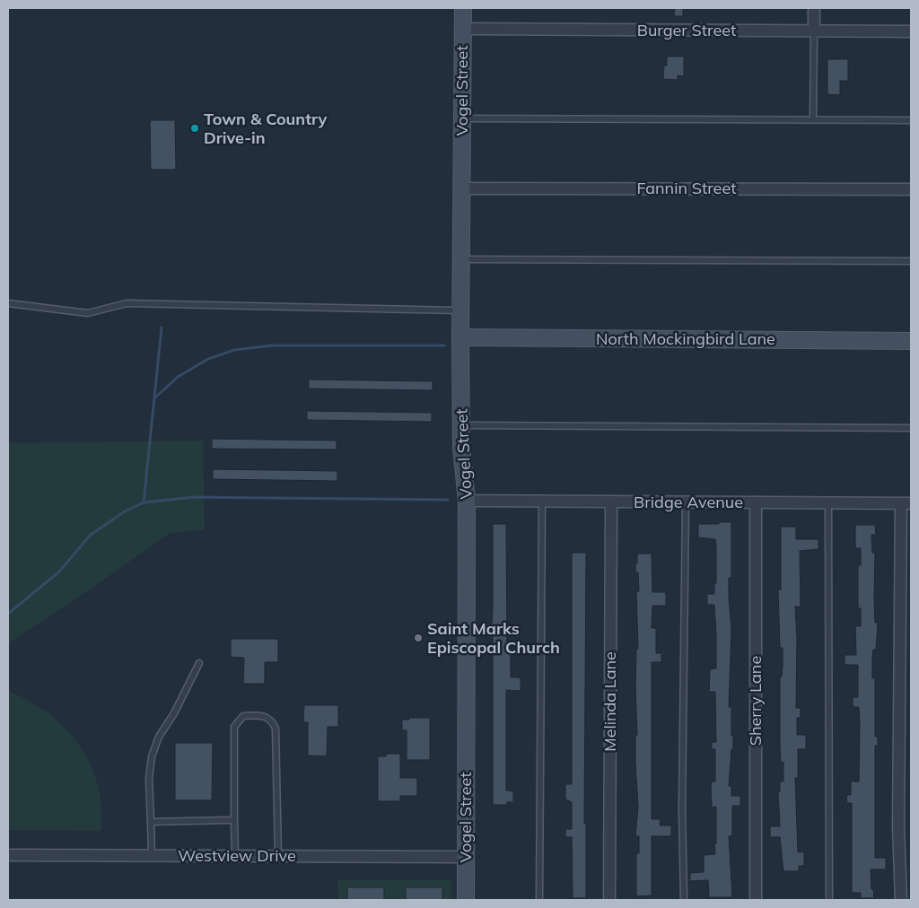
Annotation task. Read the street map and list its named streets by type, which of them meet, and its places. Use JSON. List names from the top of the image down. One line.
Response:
{"streets":{"street":["Burger Street","Vogel Street","Fannin Street","North Mockingbird Lane","Bridge Avenue","Sherry Lane","Melinda Lane","Westview Drive"]},"crossings":[["Burger Street","Vogel Street"],["Vogel Street","Fannin Street"],["Vogel Street","North Mockingbird Lane"],["Vogel Street","Bridge Avenue"],["Vogel Street","Westview Drive"],["Bridge Avenue","Sherry Lane"],["Bridge Avenue","Melinda Lane"]],"places":["Town & Country Drive-in","Saint Marks Episcopal Church"]}
